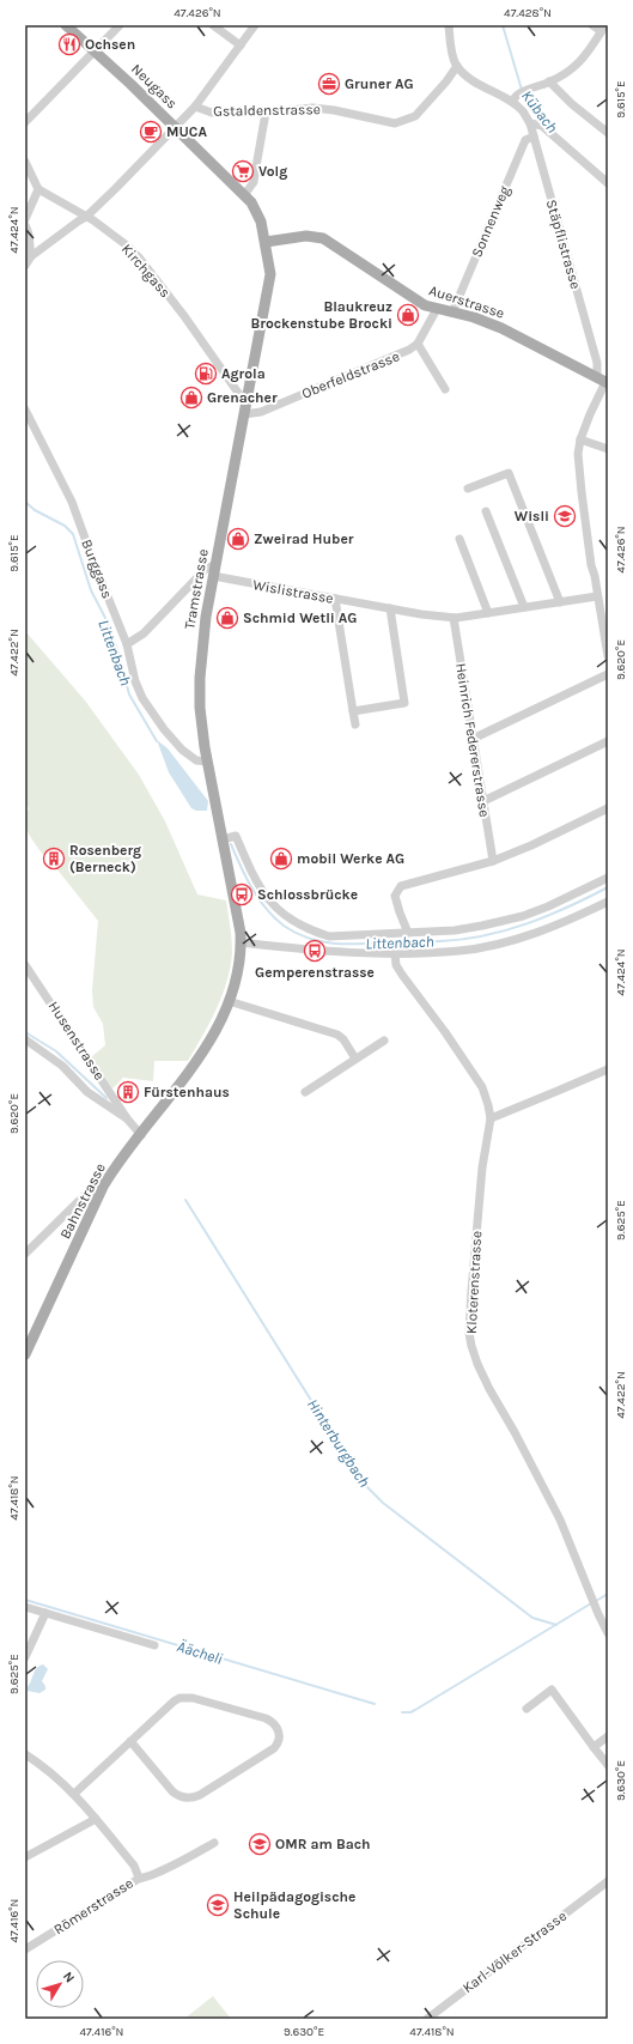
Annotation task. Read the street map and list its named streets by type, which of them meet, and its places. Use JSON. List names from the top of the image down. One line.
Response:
{"streets":{"main road":["Neugass","Auerstrasse","Tramstrasse","Bahnstrasse"],"street":["Gstaldenstrasse","Sonnenweg","Stäpflistrasse","Kirchgass","Oberfeldstrasse","Burggass","Wislistrasse","Heinrich Federerstrasse","Husenstrasse","Kloterenstrasse","Römerstrasse","Karl-Völker-Strasse"]},"crossings":[["Neugass","Auerstrasse"],["Neugass","Tramstrasse"],["Gstaldenstrasse","Stäpflistrasse"],["Sonnenweg","Stäpflistrasse"],["Sonnenweg","Auerstrasse"],["Stäpflistrasse","Auerstrasse"],["Kirchgass","Oberfeldstrasse"],["Kirchgass","Tramstrasse"],["Auerstrasse","Tramstrasse"],["Oberfeldstrasse","Tramstrasse"],["Burggass","Tramstrasse"],["Tramstrasse","Wislistrasse"],["Tramstrasse","Bahnstrasse"],["Wislistrasse","Heinrich Federerstrasse"]],"water":["Kübach","Littenbach","Hinterburgbach","Äächeli"],"places":{"restaurant":["Ochsen"],"office":["Gruner AG"],"cafe":["MUCA"],"supermarket":["Volg"],"shop":["Blaukreuz Brockenstube Brocki","Grenacher","Zweirad Huber","Schmid Wetli AG","mobil Werke AG"],"fuel station":["Agrola"],"school or university":["Wisli","OMR am Bach","Heilpädagogische Schule"],"building":["Rosenberg (Berneck)","Fürstenhaus"],"bus stop":["Schlossbrücke","Gemperenstrasse"]},"north":"top right","coordinates":["47.426°N","47.428°N","9.615°E","47.424°N","47.422°N","9.620°E","9.625°E","47.418°N","9.630°E","47.416°N"]}
